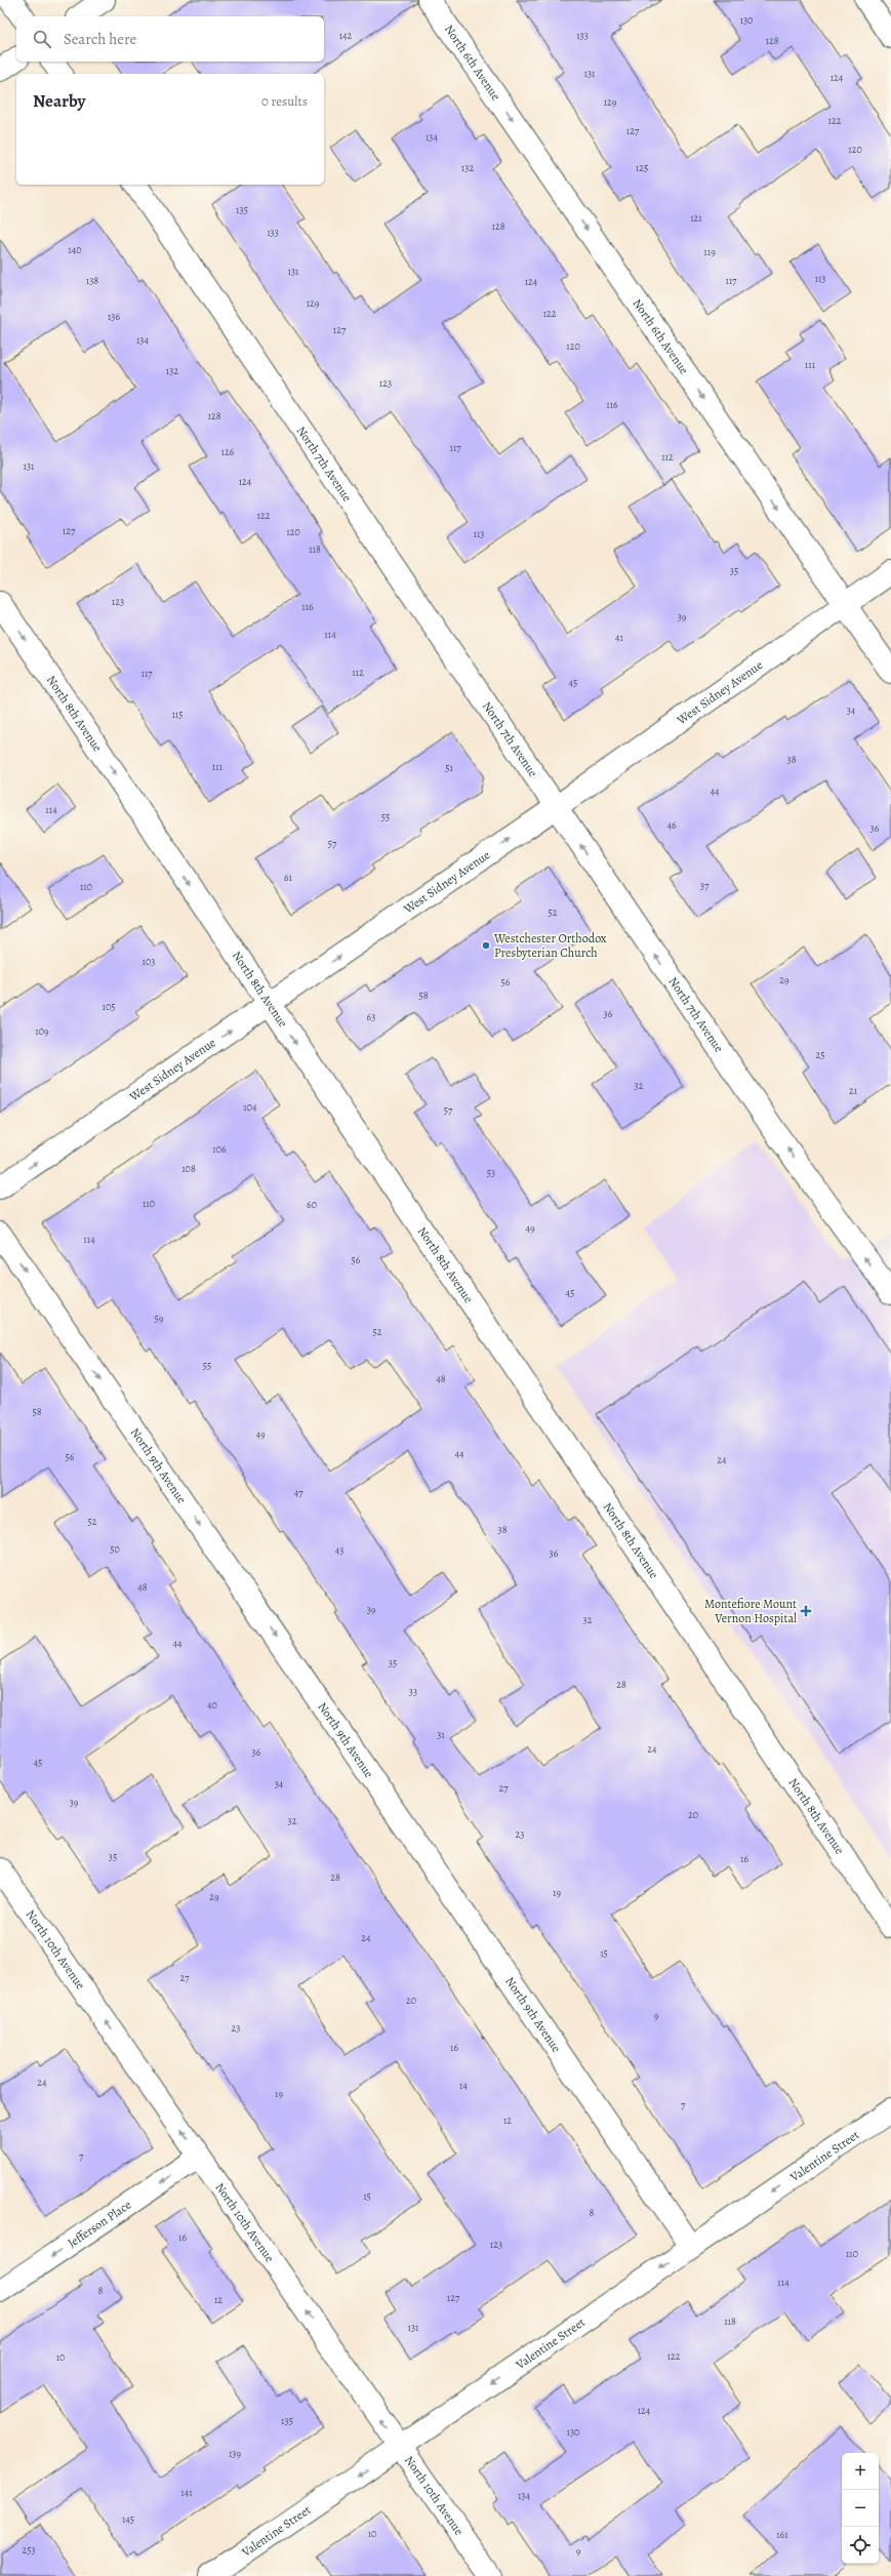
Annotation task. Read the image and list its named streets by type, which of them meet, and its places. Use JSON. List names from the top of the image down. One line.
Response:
{"streets":{"street":["North 6th Avenue","North 7th Avenue","West Sidney Avenue","North 8th Avenue","North 9th Avenue","North 10th Avenue","Valentine Street","Jefferson Place"]},"crossings":[["North 6th Avenue","West Sidney Avenue"],["North 7th Avenue","West Sidney Avenue"],["West Sidney Avenue","North 8th Avenue"],["North 9th Avenue","Valentine Street"],["North 10th Avenue","Valentine Street"],["North 10th Avenue","Jefferson Place"]],"one_way":["North 6th Avenue","North 7th Avenue","West Sidney Avenue","North 8th Avenue","North 9th Avenue","North 10th Avenue","Valentine Street","Jefferson Place"],"places":{"other":["Westchester Orthodox Presbyterian Church"],"health":["Montefiore Mount Vernon Hospital"]},"house_numbers":["130","142","133","128","131","124","129","122","127","134","120","132","125","135","121","128","133","140","119","131","113","138","117","124","129","122","136","127","134","120","111","132","123","116","128","117","126","112","131","124","122","127","120","113","118","35","123","116","39","114","41","112","117","45","34","115","38","111","51","44","114","55","46","36","57","61","37","110","52","103","29","56","58","105","36","63","109","25","32","21","104","57","106","108","53","110","60","49","114","56","45","59","52","55","48","58","49","44","56","24","47","52","38","50","43","36","48","39","32","44","35","28","33","40","31","24","36","45","34","27","39","20","32","23","35","16","28","19","29","24","15","27","20","9","23","16","24","14","19","7","12","7","15","8","16","123","110","114","8","127","12","118","131","122","10","124","135","130","139","141","134","145","10","161","253","9"],"page":{"search":"Search here","heading":["Nearby","0 results"],"map_buttons":["+","−"]}}
